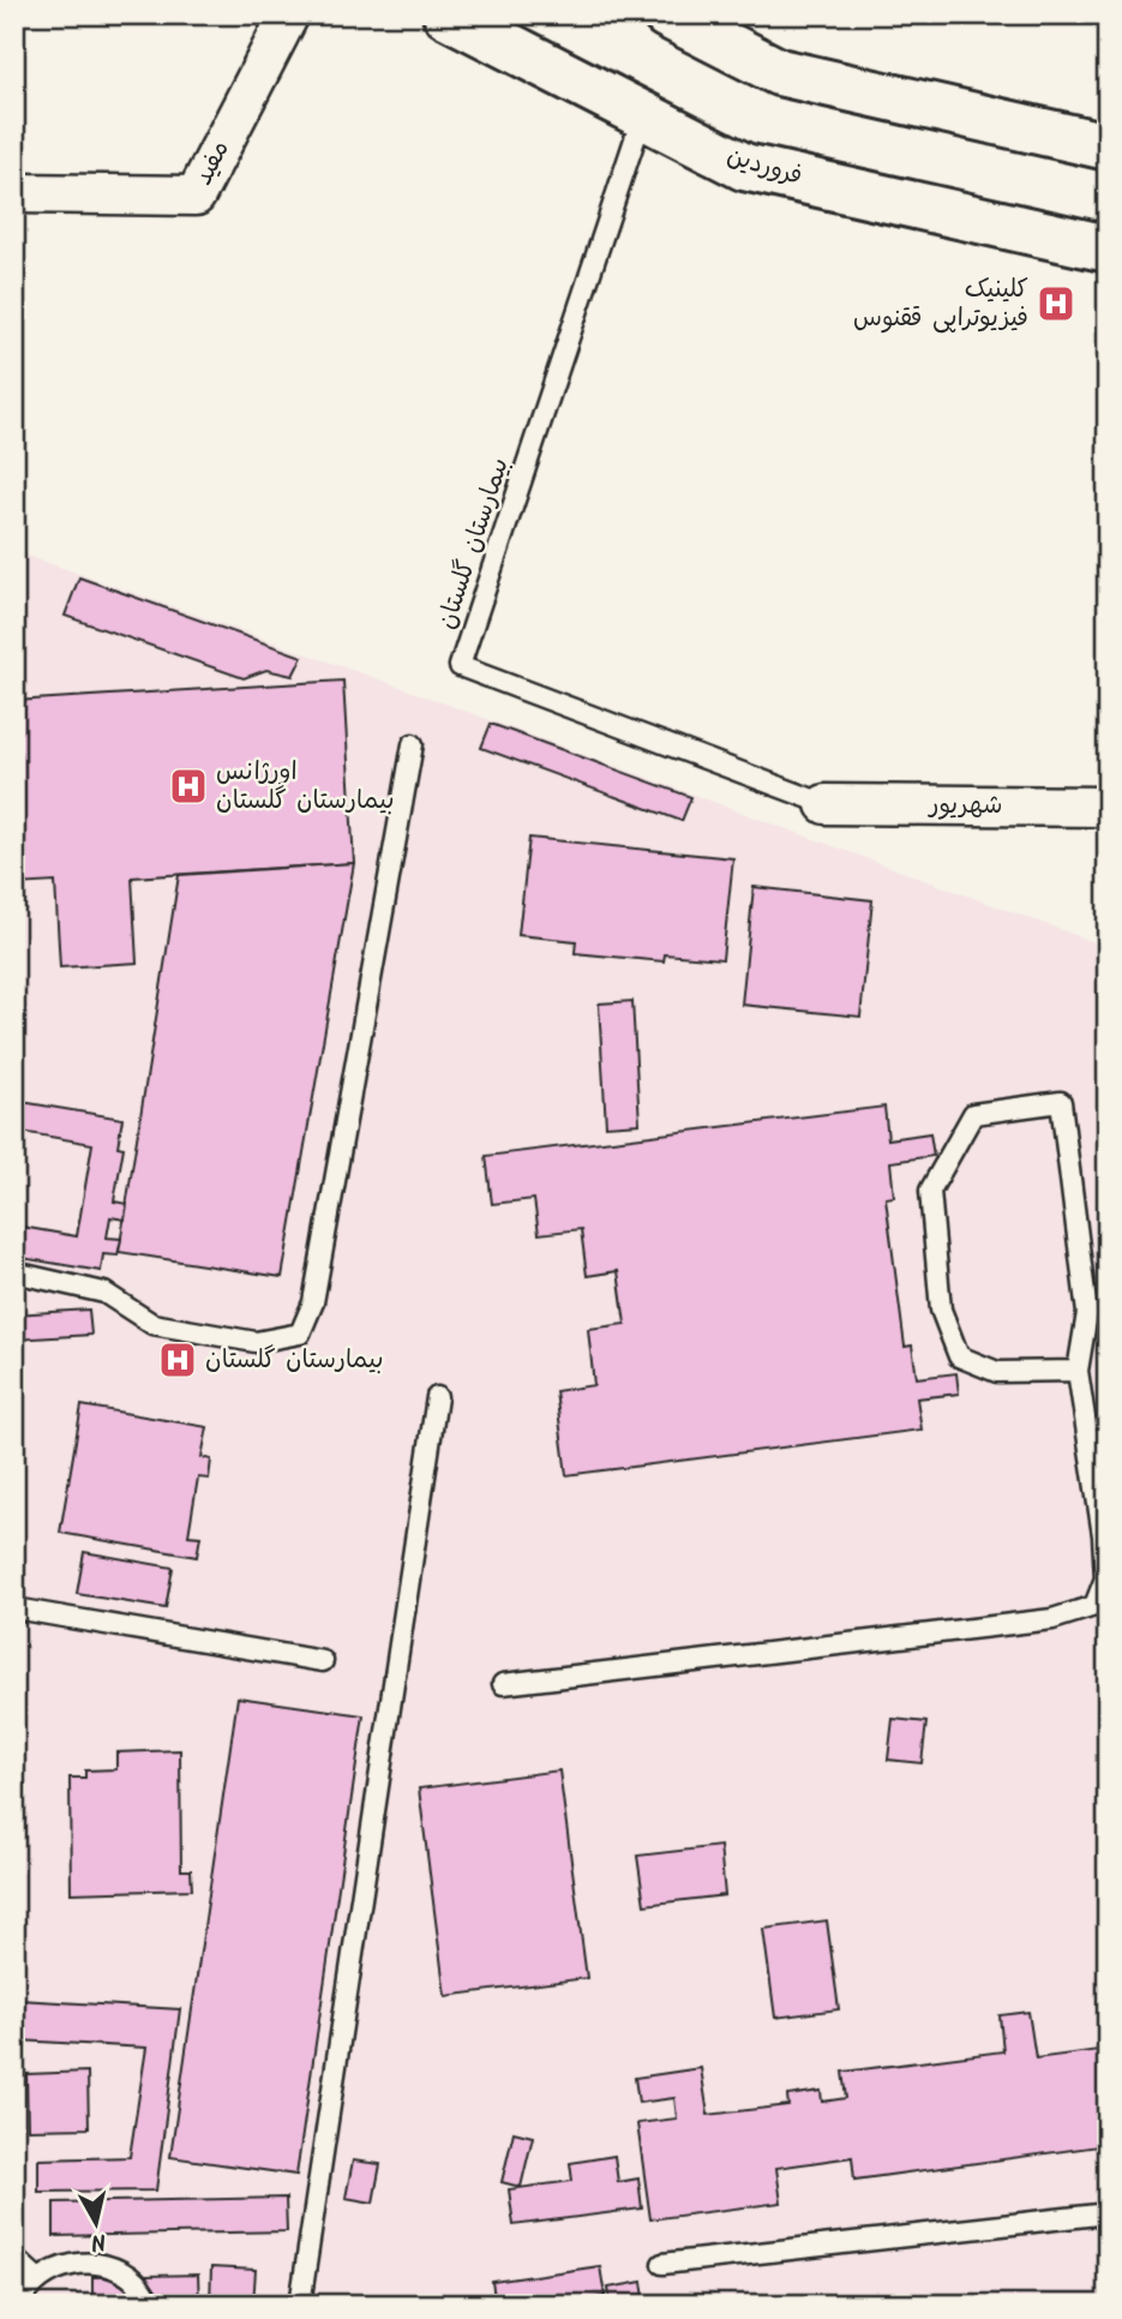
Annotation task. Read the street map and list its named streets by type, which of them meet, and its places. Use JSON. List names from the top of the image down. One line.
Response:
{"streets":{"main road":["فروردین"],"street":["مفید","شهریور"],"lane":["بیمارستان گلستان"]},"crossings":[["فروردین","بیمارستان گلستان"],["بیمارستان گلستان","شهریور"]],"places":{"hospital":["کلینیک فیزیوتراپی ققنوس","اورژانس بیمارستان گلستان","بیمارستان گلستان"]},"north":"bottom"}
